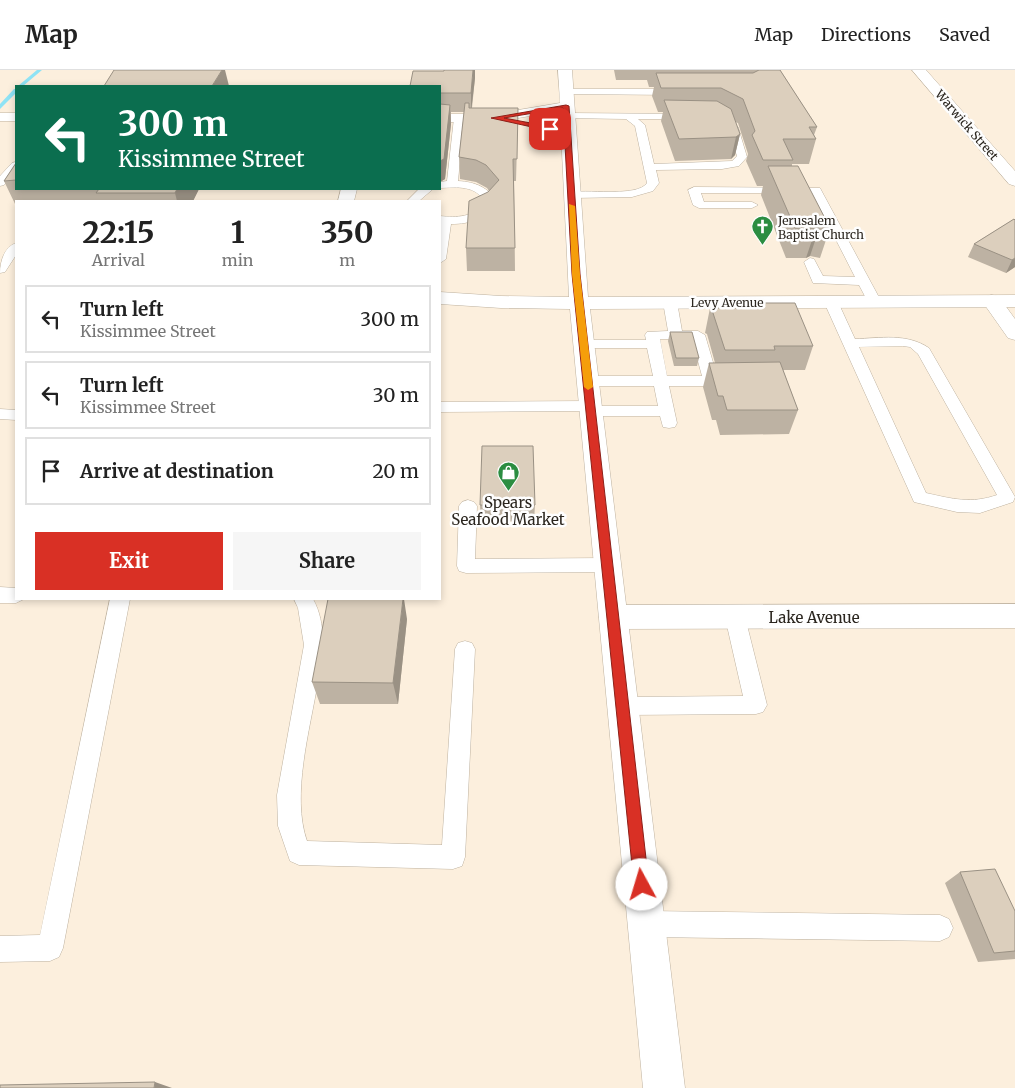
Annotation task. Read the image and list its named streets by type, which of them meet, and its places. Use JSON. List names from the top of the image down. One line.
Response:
{"streets":{"street":["Warwick Street","Levy Avenue","Lake Avenue"]},"places":{"church":["Jerusalem Baptist Church"],"shop":["Spears Seafood Market"]},"page":{"header":"Map","nav":["Map","Directions","Saved"],"turn":["300 m","Kissimmee Street"],"eta":["22:15","Arrival","1","min","350","m"],"list":[{"name":"Turn left","note":"Kissimmee Street","value":"300 m"},{"name":"Turn left","note":"Kissimmee Street","value":"30 m"},{"name":"Arrive at destination","value":"20 m"}],"buttons":["Exit","Share"]}}
